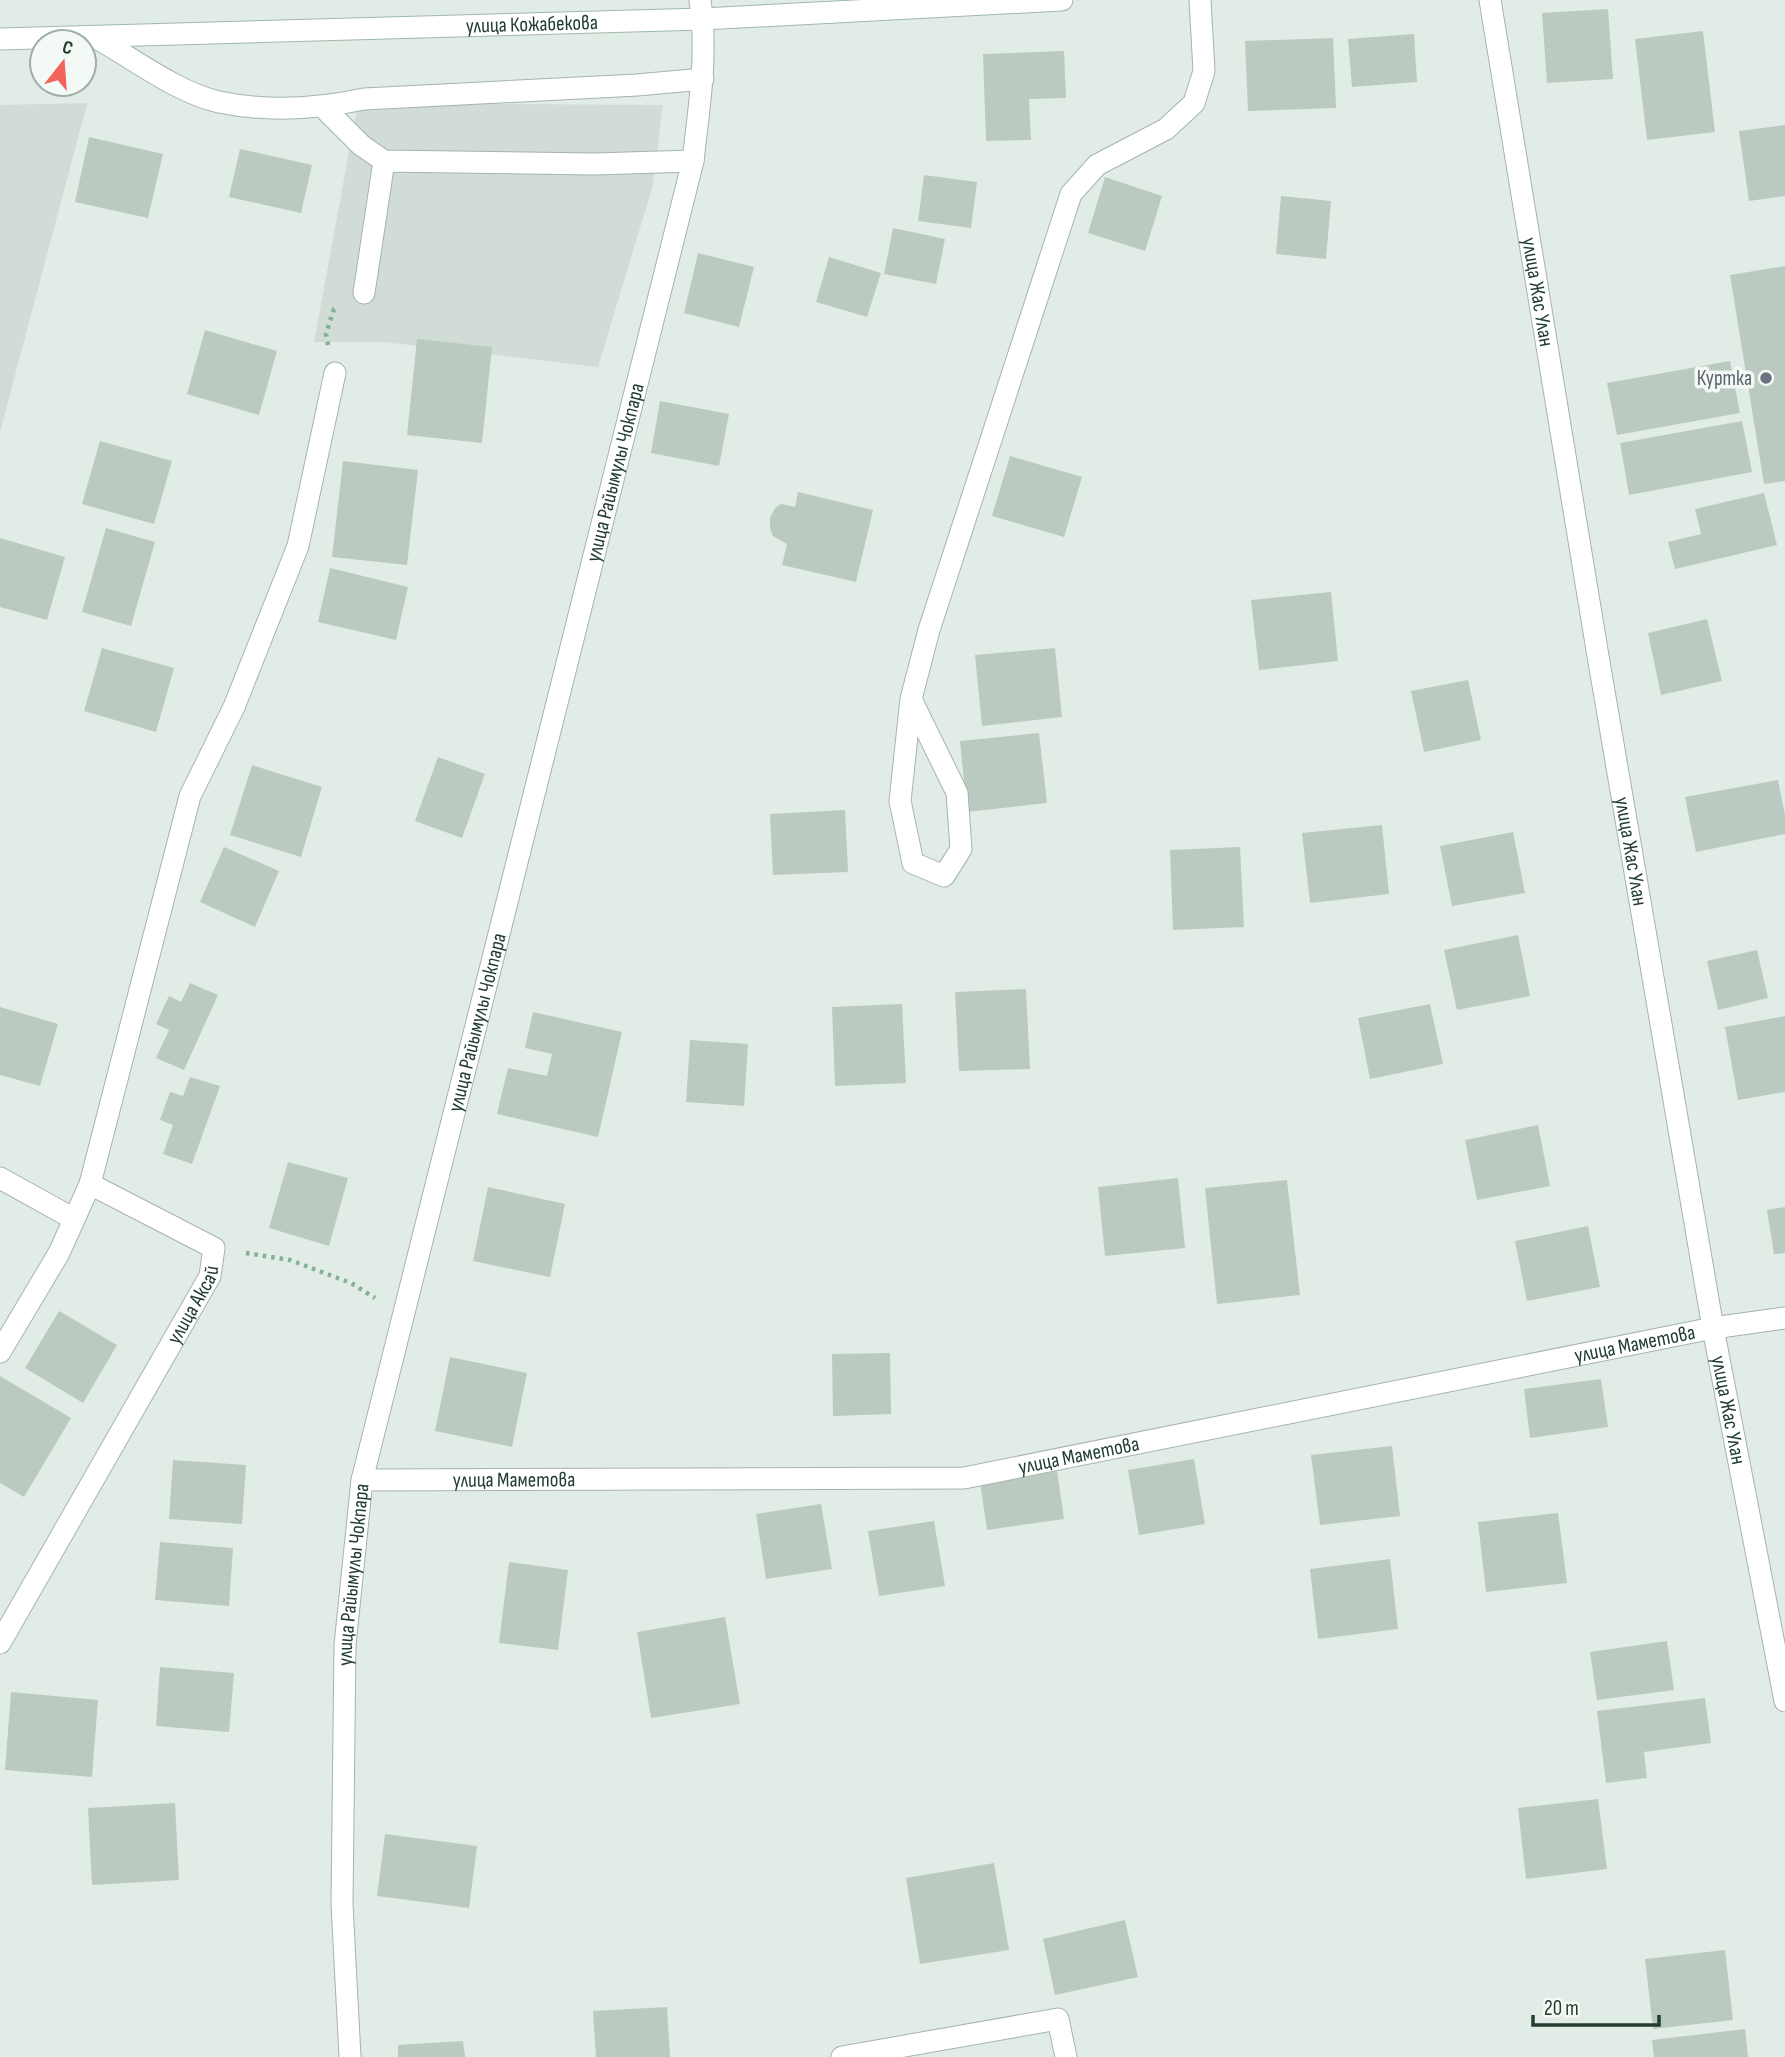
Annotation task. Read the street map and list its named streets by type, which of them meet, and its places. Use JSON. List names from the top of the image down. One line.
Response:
{"streets":{"street":["улица Кожабекова","улица Жас Улан","улица Райымулы Чокпара","улица Аксай","улица Маметова"]},"crossings":[["улица Кожабекова","улица Райымулы Чокпара"],["улица Жас Улан","улица Маметова"],["улица Райымулы Чокпара","улица Маметова"]],"places":["Куртка"],"scale_bar":"20 m","north":"top"}
